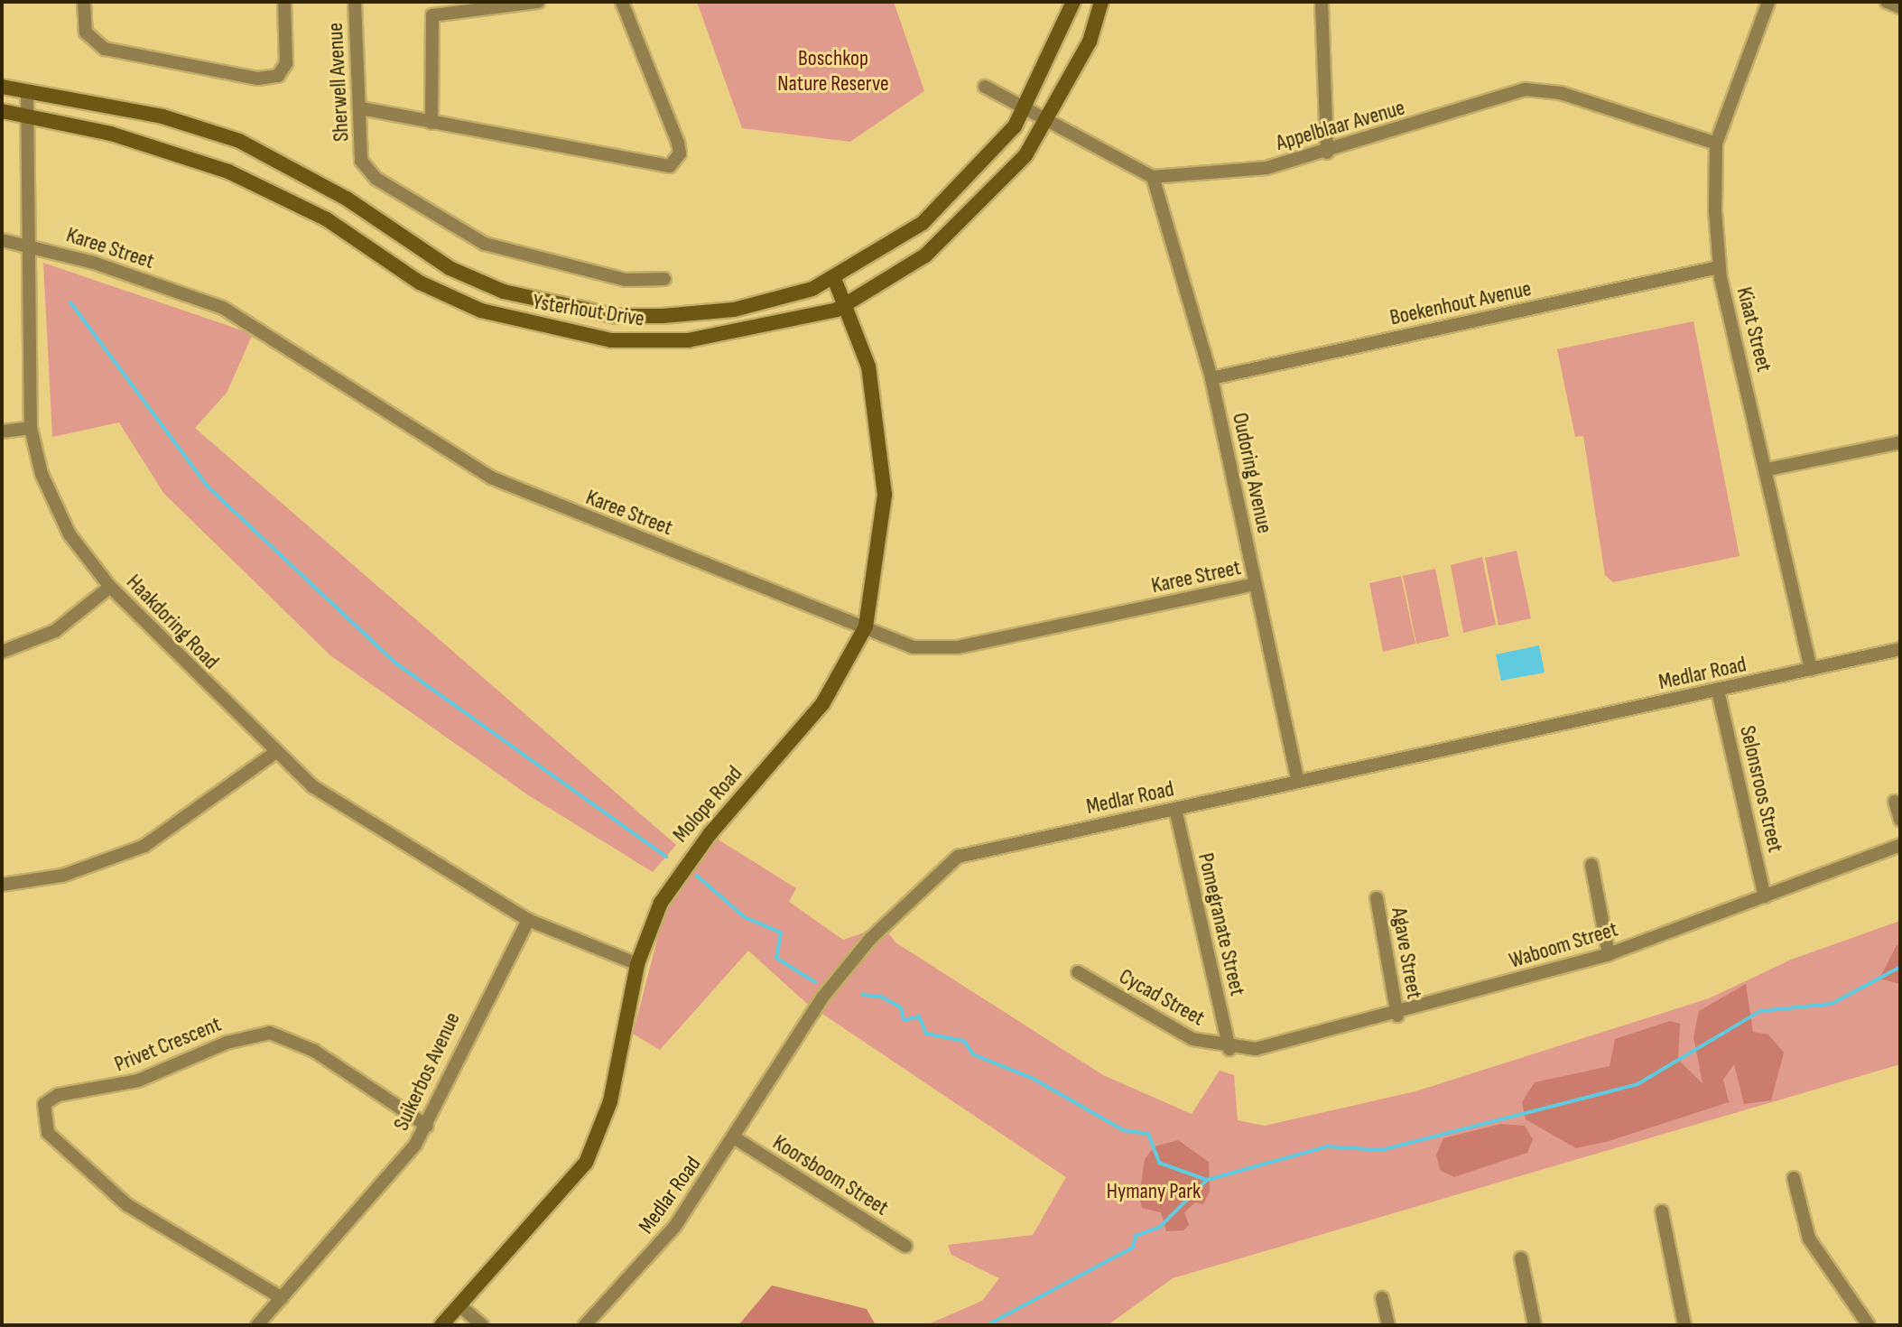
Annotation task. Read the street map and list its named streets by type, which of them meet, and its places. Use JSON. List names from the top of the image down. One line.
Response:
{"streets":{"main road":["Ysterhout Drive","Molope Road"],"street":["Sherwell Avenue","Appelblaar Avenue","Karee Street","Boekenhout Avenue","Kiaat Street","Oudoring Avenue","Haakdoring Road","Medlar Road","Selonsroos Street","Pomegranate Street","Waboom Street","Agave Street","Cycad Street","Privet Crescent","Suikerbos Avenue","Koorsboom Street"]},"crossings":[["Appelblaar Avenue","Ysterhout Drive"],["Appelblaar Avenue","Kiaat Street"],["Appelblaar Avenue","Oudoring Avenue"],["Karee Street","Oudoring Avenue"],["Karee Street","Haakdoring Road"],["Karee Street","Molope Road"],["Boekenhout Avenue","Kiaat Street"],["Boekenhout Avenue","Oudoring Avenue"],["Ysterhout Drive","Haakdoring Road"],["Ysterhout Drive","Molope Road"],["Kiaat Street","Medlar Road"],["Oudoring Avenue","Medlar Road"],["Haakdoring Road","Molope Road"],["Haakdoring Road","Suikerbos Avenue"],["Medlar Road","Selonsroos Street"],["Medlar Road","Pomegranate Street"],["Medlar Road","Koorsboom Street"],["Selonsroos Street","Waboom Street"],["Pomegranate Street","Waboom Street"],["Pomegranate Street","Cycad Street"],["Waboom Street","Agave Street"],["Waboom Street","Cycad Street"],["Privet Crescent","Suikerbos Avenue"]],"parks":["Boschkop Nature Reserve","Hymany Park"]}
